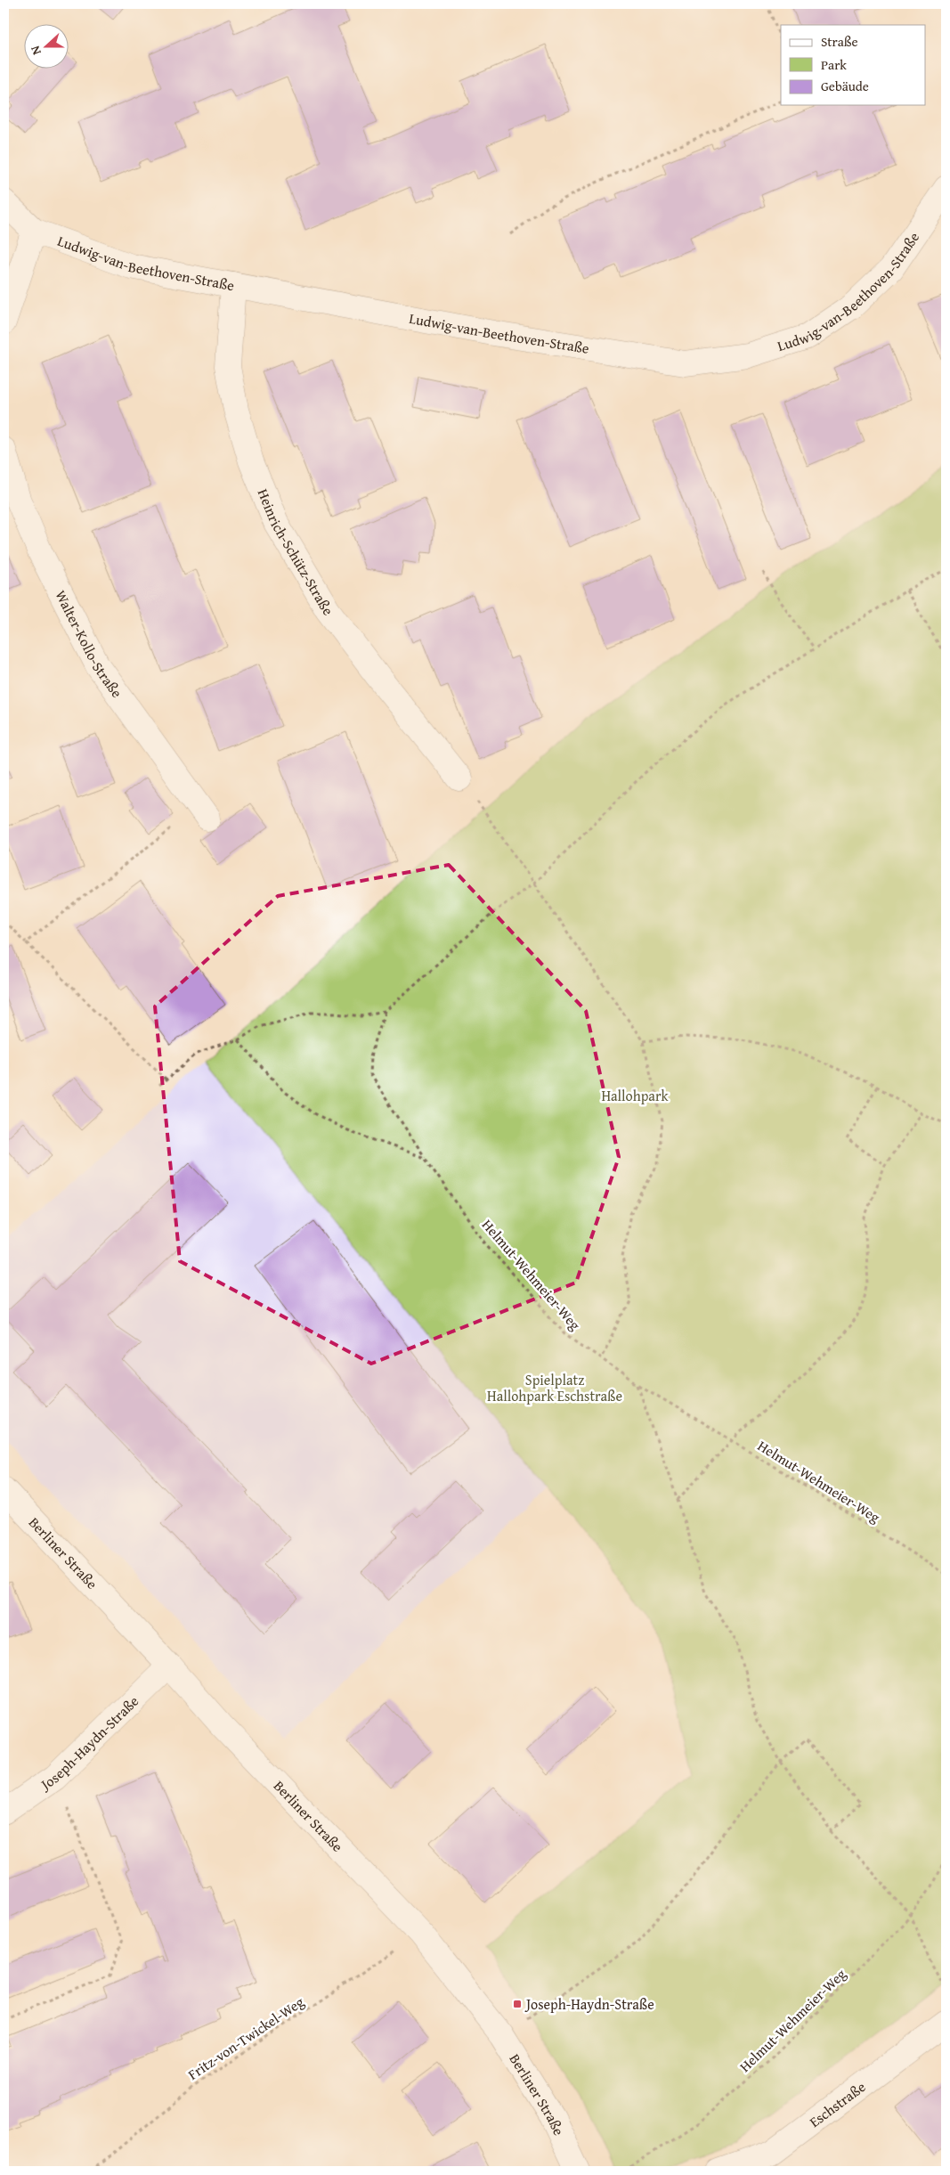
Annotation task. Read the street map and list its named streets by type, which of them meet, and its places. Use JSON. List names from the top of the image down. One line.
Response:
{"streets":{"street":["Ludwig-van-Beethoven-Straße","Heinrich-Schütz-Straße","Walter-Kollo-Straße","Berliner Straße","Joseph-Haydn-Straße","Eschstraße"],"path":["Helmut-Wehmeier-Weg","Fritz-von-Twickel-Weg"]},"crossings":[["Ludwig-van-Beethoven-Straße","Heinrich-Schütz-Straße"],["Berliner Straße","Joseph-Haydn-Straße"],["Berliner Straße","Fritz-von-Twickel-Weg"]],"parks":["Hallohpark","Spielplatz Hallohpark Eschstraße"],"places":{"transit":["Joseph-Haydn-Straße"]},"legend":["Straße","Park","Gebäude"],"north":"left"}
